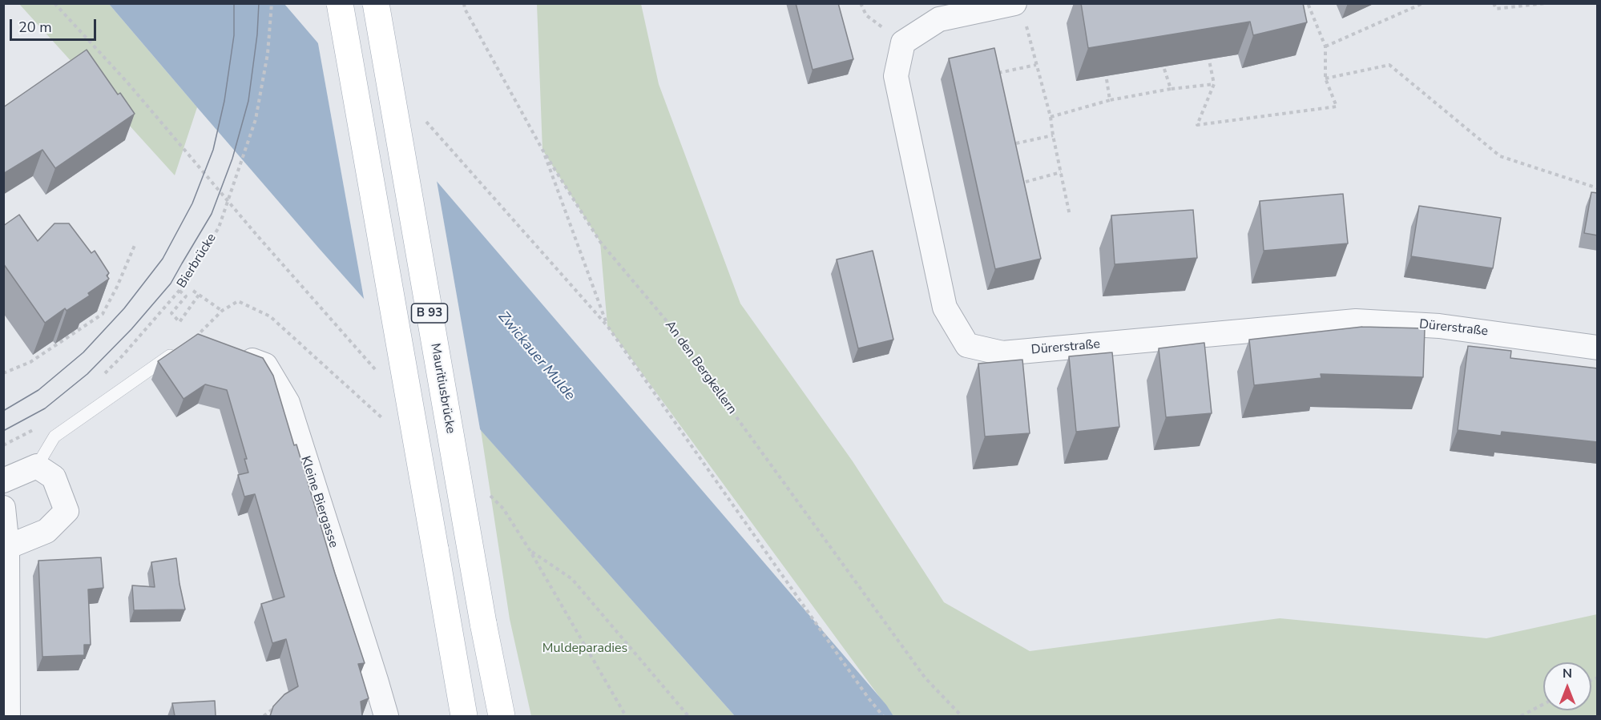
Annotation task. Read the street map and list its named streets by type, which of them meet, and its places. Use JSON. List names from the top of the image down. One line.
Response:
{"streets":{"main road":["B 93","Mauritiusbrücke"],"street":["Dürerstraße","Kleine Biergasse"],"path":["Bierbrücke","An den Bergkellern"]},"water":["Zwickauer Mulde"],"parks":["Muldeparadies"],"scale_bar":"20 m","north":"top"}
